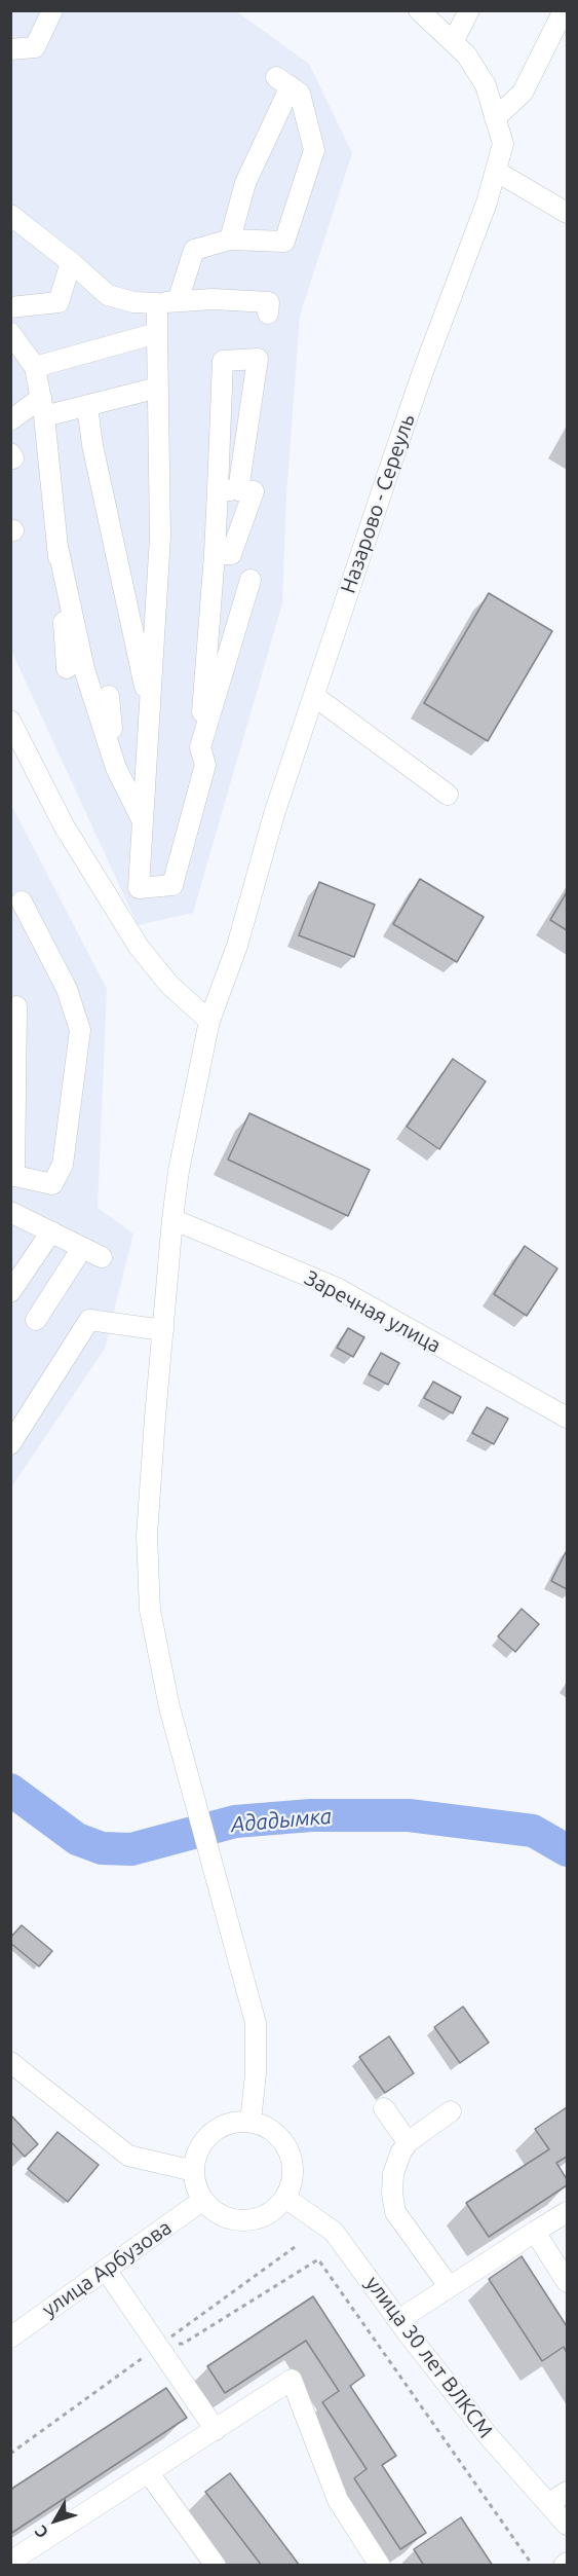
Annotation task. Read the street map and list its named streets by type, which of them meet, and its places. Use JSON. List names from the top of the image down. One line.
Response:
{"streets":{"street":["Назарово - Сереуль","Заречная улица","улица Арбузова","улица 30 лет ВЛКСМ"]},"crossings":[["Назарово - Сереуль","Заречная улица"],["Назарово - Сереуль","улица Арбузова"],["Назарово - Сереуль","улица 30 лет ВЛКСМ"],["улица Арбузова","улица 30 лет ВЛКСМ"]],"water":["Ададымка"],"north":"bottom left"}
